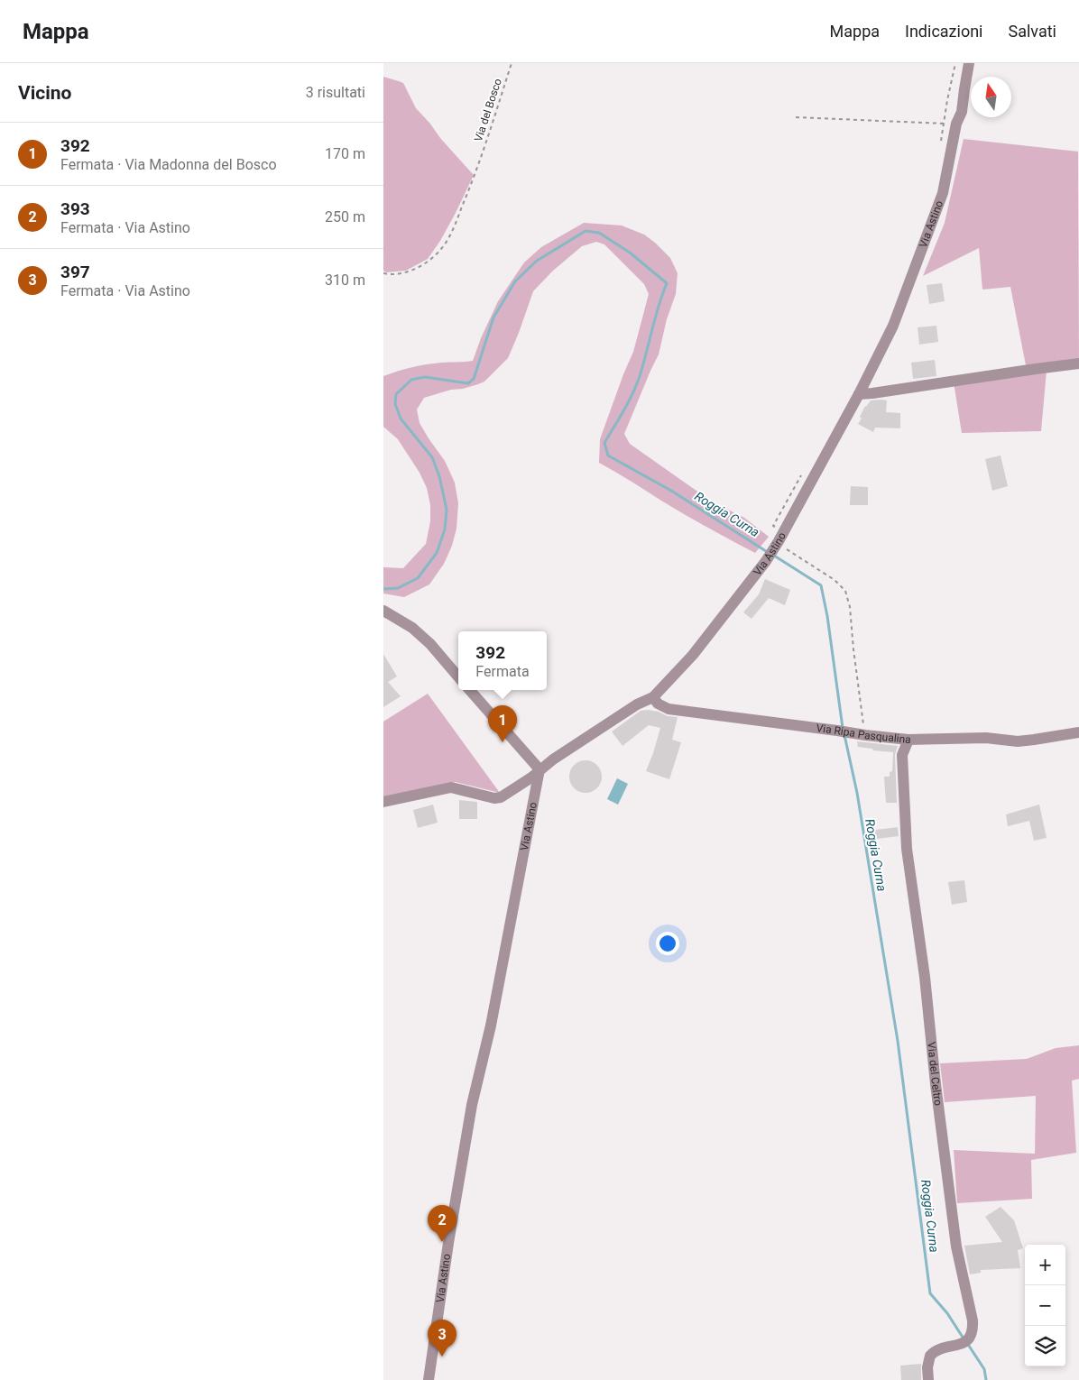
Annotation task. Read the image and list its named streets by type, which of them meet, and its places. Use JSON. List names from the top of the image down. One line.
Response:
{"streets":{"street":["Via Astino","Via Ripa Pasqualina","Via del Celtro"],"path":["Via del Bosco"]},"crossings":[["Via Astino","Via Ripa Pasqualina"],["Via Ripa Pasqualina","Via del Celtro"]],"water":["Roggia Curna"],"north":"top","page":{"header":"Mappa","nav":["Mappa","Indicazioni","Salvati"],"heading":["Vicino","3 risultati"],"list":[{"mark":"1","name":"392","note":"Fermata · Via Madonna del Bosco","value":"170 m"},{"mark":"2","name":"393","note":"Fermata · Via Astino","value":"250 m"},{"mark":"3","name":"397","note":"Fermata · Via Astino","value":"310 m"}],"popup":["392","Fermata"],"pins":["1","2","3"],"map_buttons":["+","−"]}}
